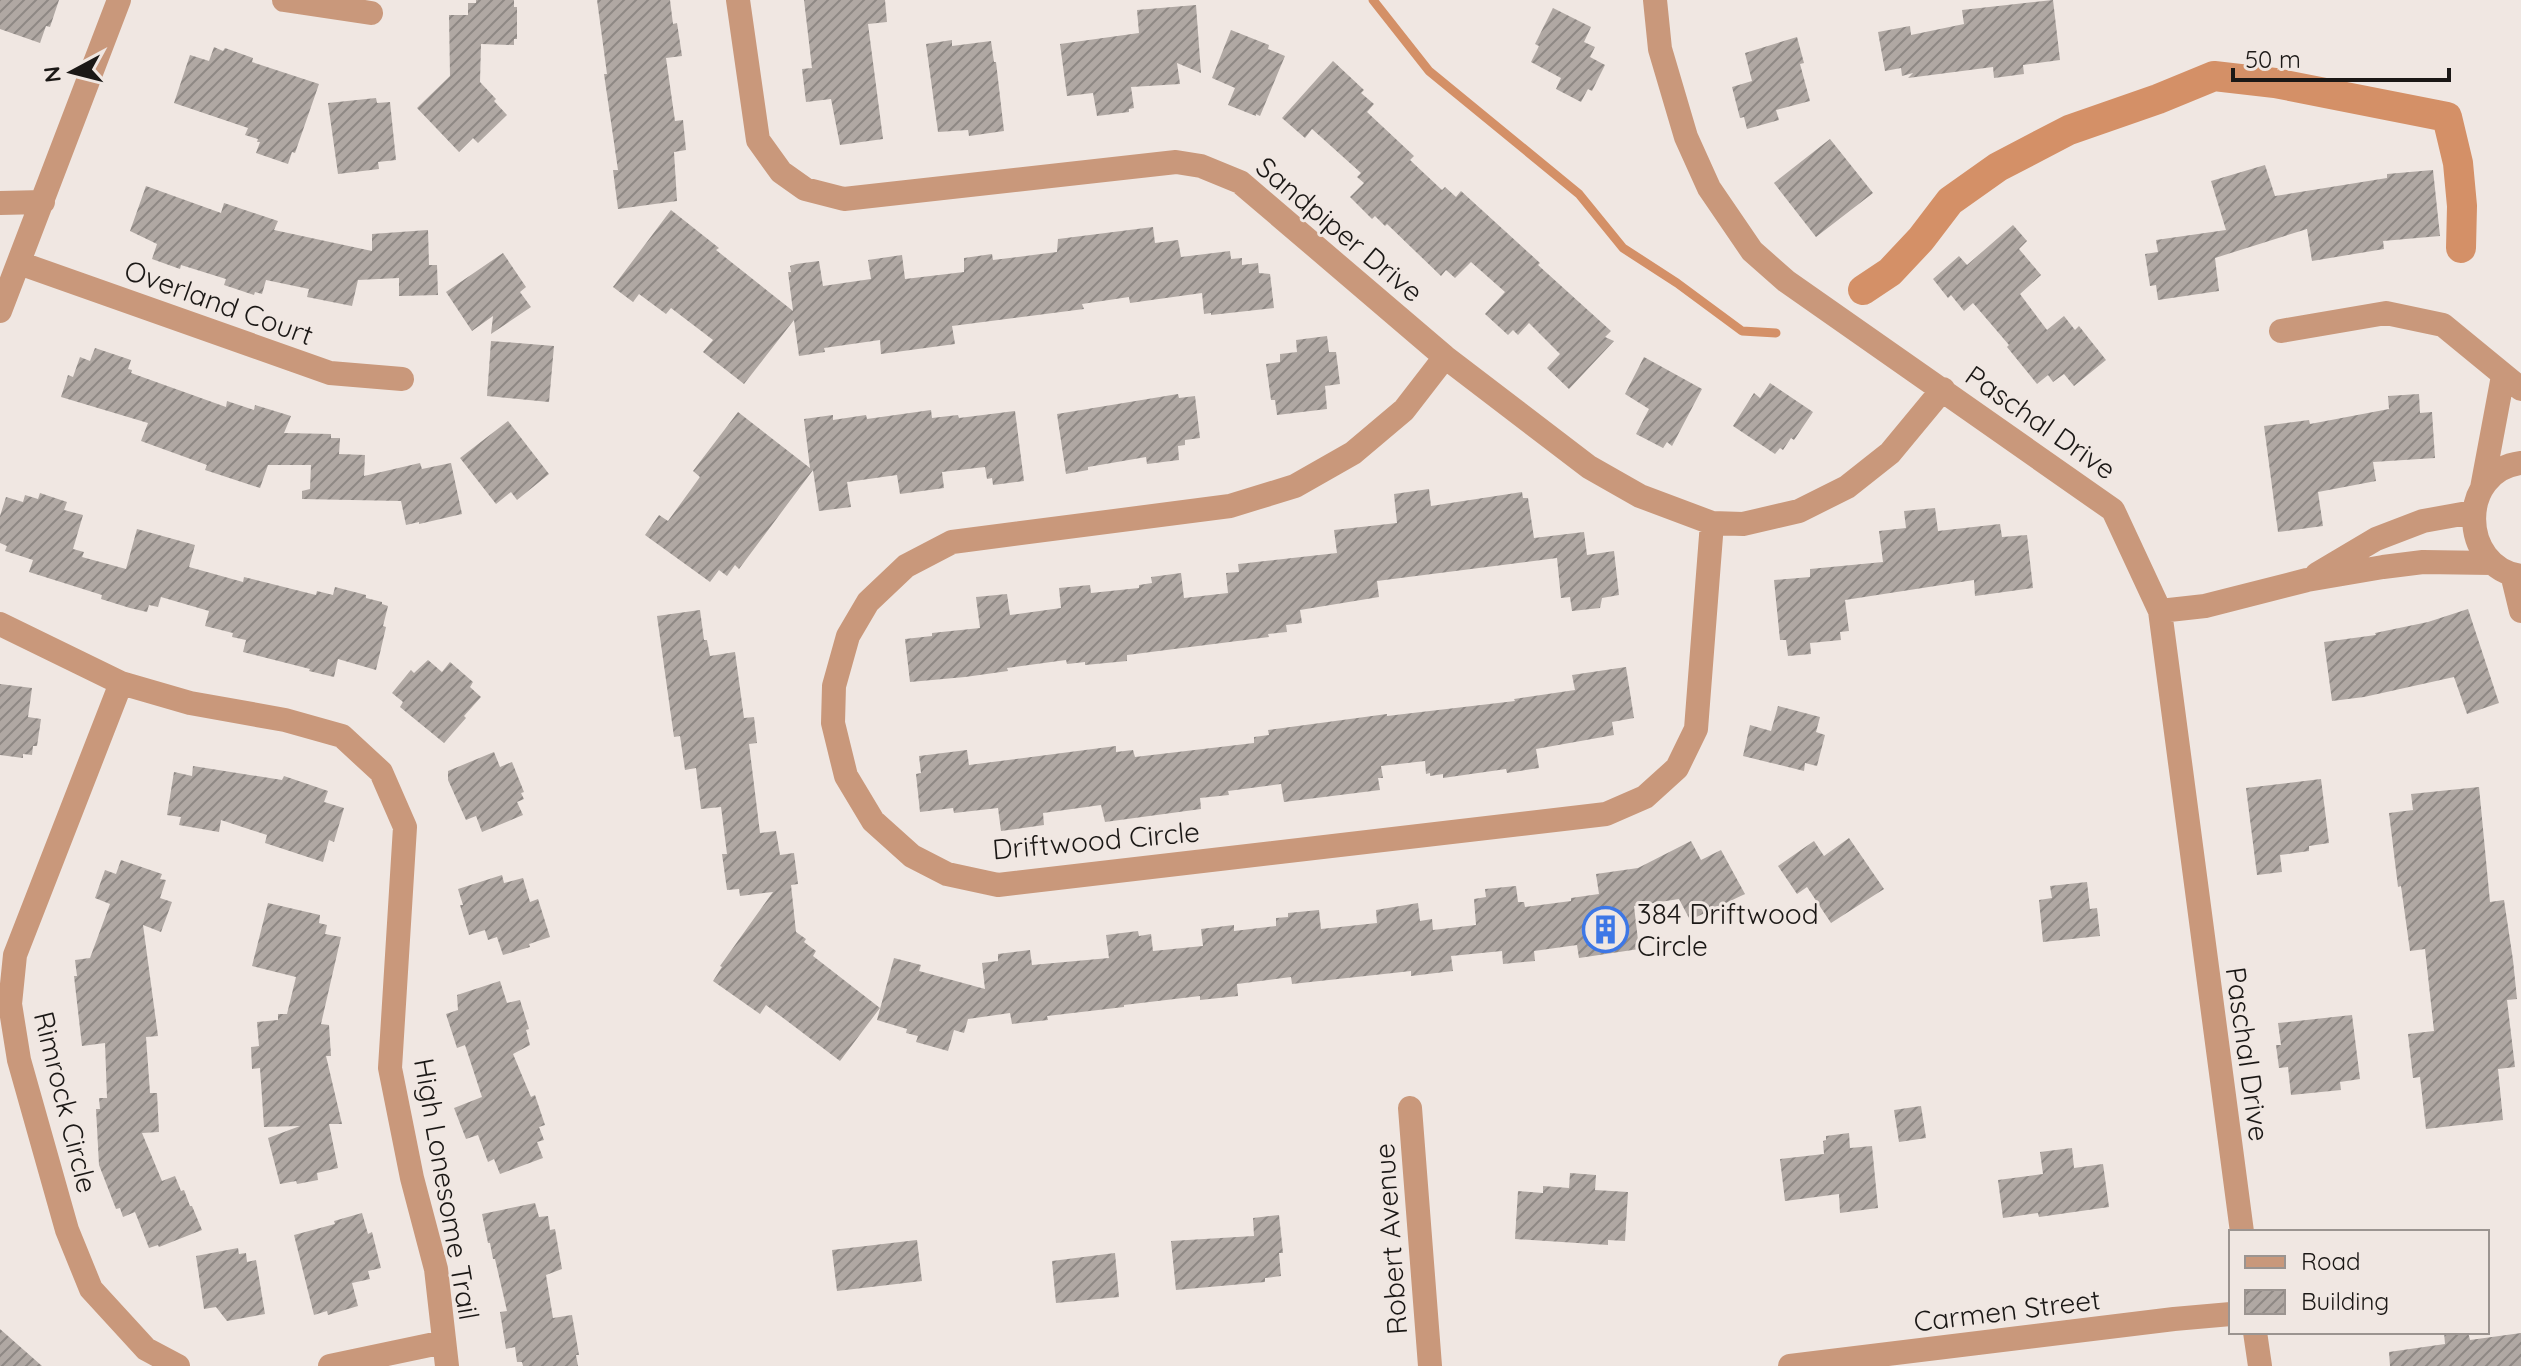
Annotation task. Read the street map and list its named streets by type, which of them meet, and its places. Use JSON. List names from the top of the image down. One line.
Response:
{"streets":{"street":["Sandpiper Drive","Overland Court","Paschal Drive","Driftwood Circle","Rimrock Circle","High Lonesome Trail","Robert Avenue","Carmen Street"]},"crossings":[["Sandpiper Drive","Paschal Drive"],["Sandpiper Drive","Driftwood Circle"],["Rimrock Circle","High Lonesome Trail"]],"places":{"building":["384 Driftwood Circle"]},"legend":["Road","Building"],"scale_bar":"50 m","north":"left"}
